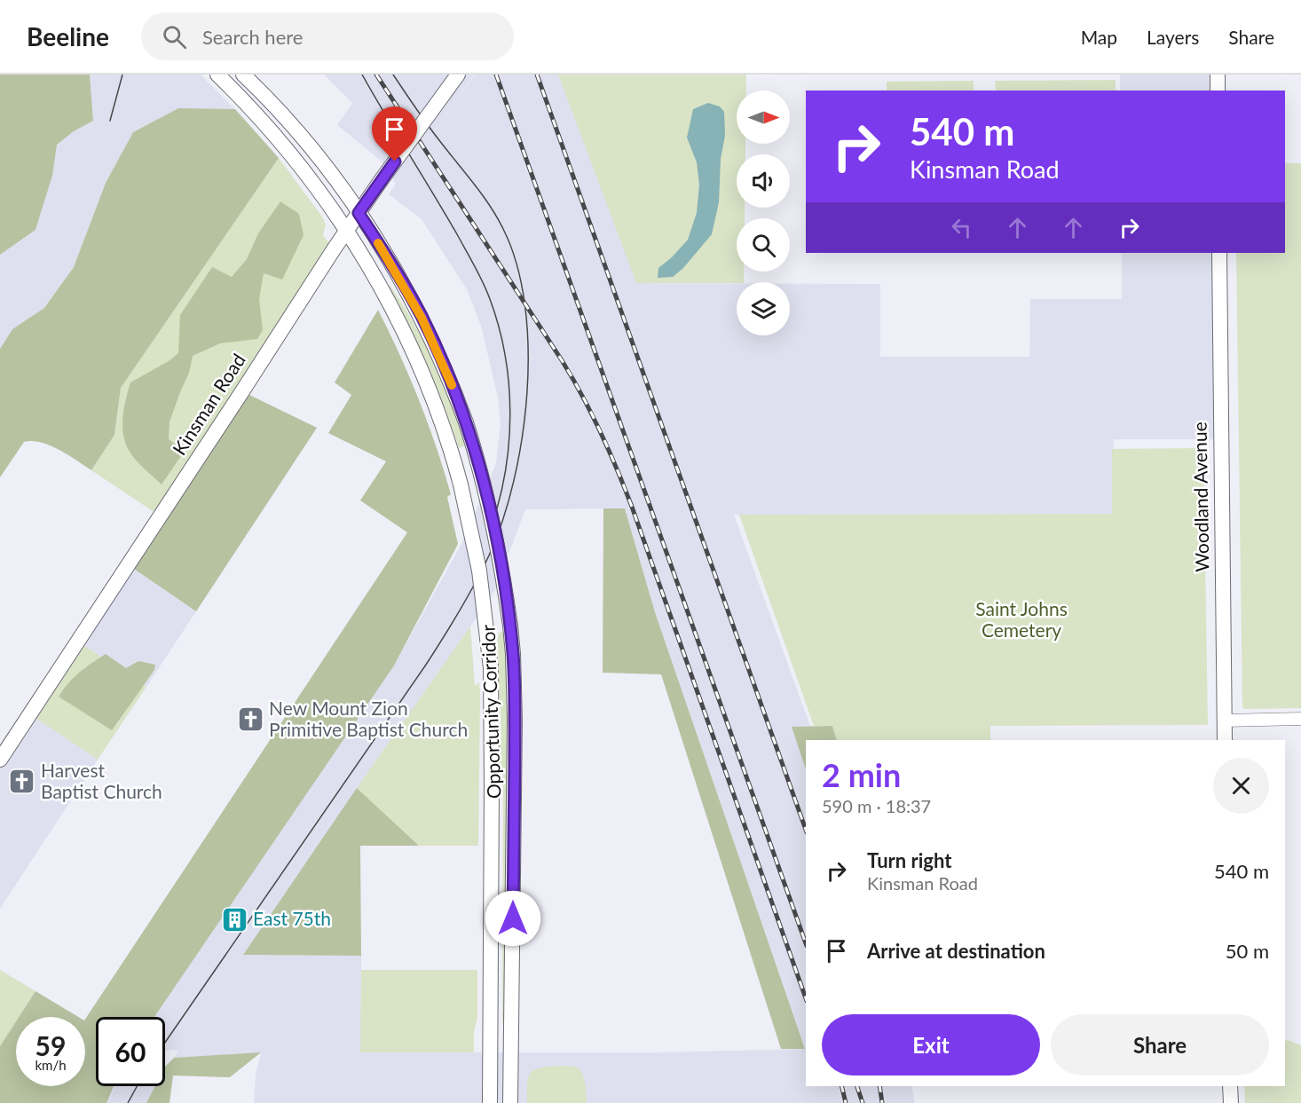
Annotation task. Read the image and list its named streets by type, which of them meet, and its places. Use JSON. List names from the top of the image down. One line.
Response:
{"streets":{"main road":["Kinsman Road","Woodland Avenue","Opportunity Corridor"]},"crossings":[["Kinsman Road","Opportunity Corridor"]],"parks":["Saint Johns Cemetery"],"places":{"church":["New Mount Zion Primitive Baptist Church","Harvest Baptist Church"],"building":["East 75th"]},"north":"right","page":{"header":"Beeline","search":"Search here","nav":["Map","Layers","Share"],"turn":["540 m","Kinsman Road"],"heading":["2 min","590 m · 18:37"],"list":[{"name":"Turn right","note":"Kinsman Road","value":"540 m"},{"name":"Arrive at destination","value":"50 m"}],"buttons":["Exit","Share"],"speed":"59 km/h","limit":"60"}}
